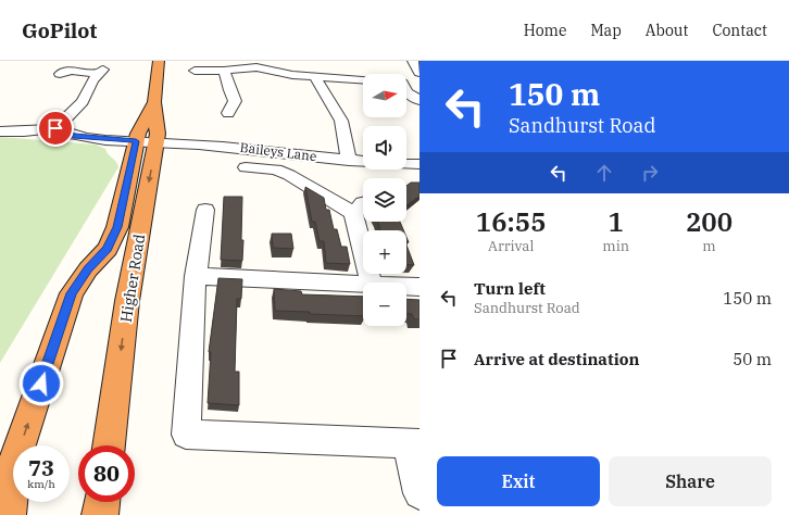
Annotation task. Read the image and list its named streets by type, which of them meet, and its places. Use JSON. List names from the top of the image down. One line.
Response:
{"streets":{"highway":["Higher Road"],"street":["Baileys Lane"]},"crossings":[["Baileys Lane","Higher Road"]],"north":"right","page":{"header":"GoPilot","nav":["Home","Map","About","Contact"],"turn":["150 m","Sandhurst Road"],"map_buttons":["+","−"],"eta":["16:55","Arrival","1","min","200","m"],"list":[{"name":"Turn left","note":"Sandhurst Road","value":"150 m"},{"name":"Arrive at destination","value":"50 m"}],"speed":"73 km/h","limit":"80","buttons":["Exit","Share"]}}
